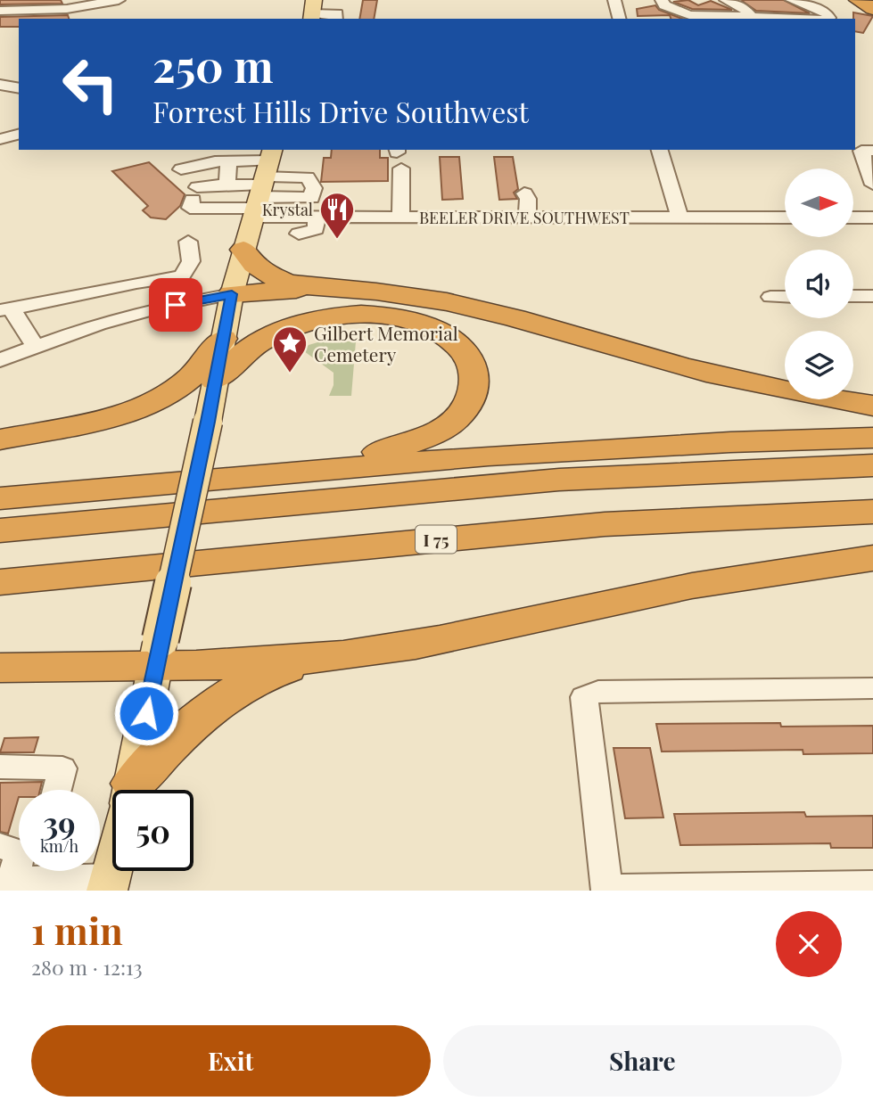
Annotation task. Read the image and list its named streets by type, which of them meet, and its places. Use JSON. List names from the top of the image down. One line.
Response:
{"streets":{"highway":["I 75"],"street":["BEELER DRIVE SOUTHWEST"]},"places":{"restaurant":["Krystal"],"place":["Gilbert Memorial Cemetery"]},"north":"right","page":{"turn":["250 m","Forrest Hills Drive Southwest"],"speed":"39 km/h","limit":"50","heading":["1 min","280 m · 12:13"],"buttons":["Exit","Share"]}}
